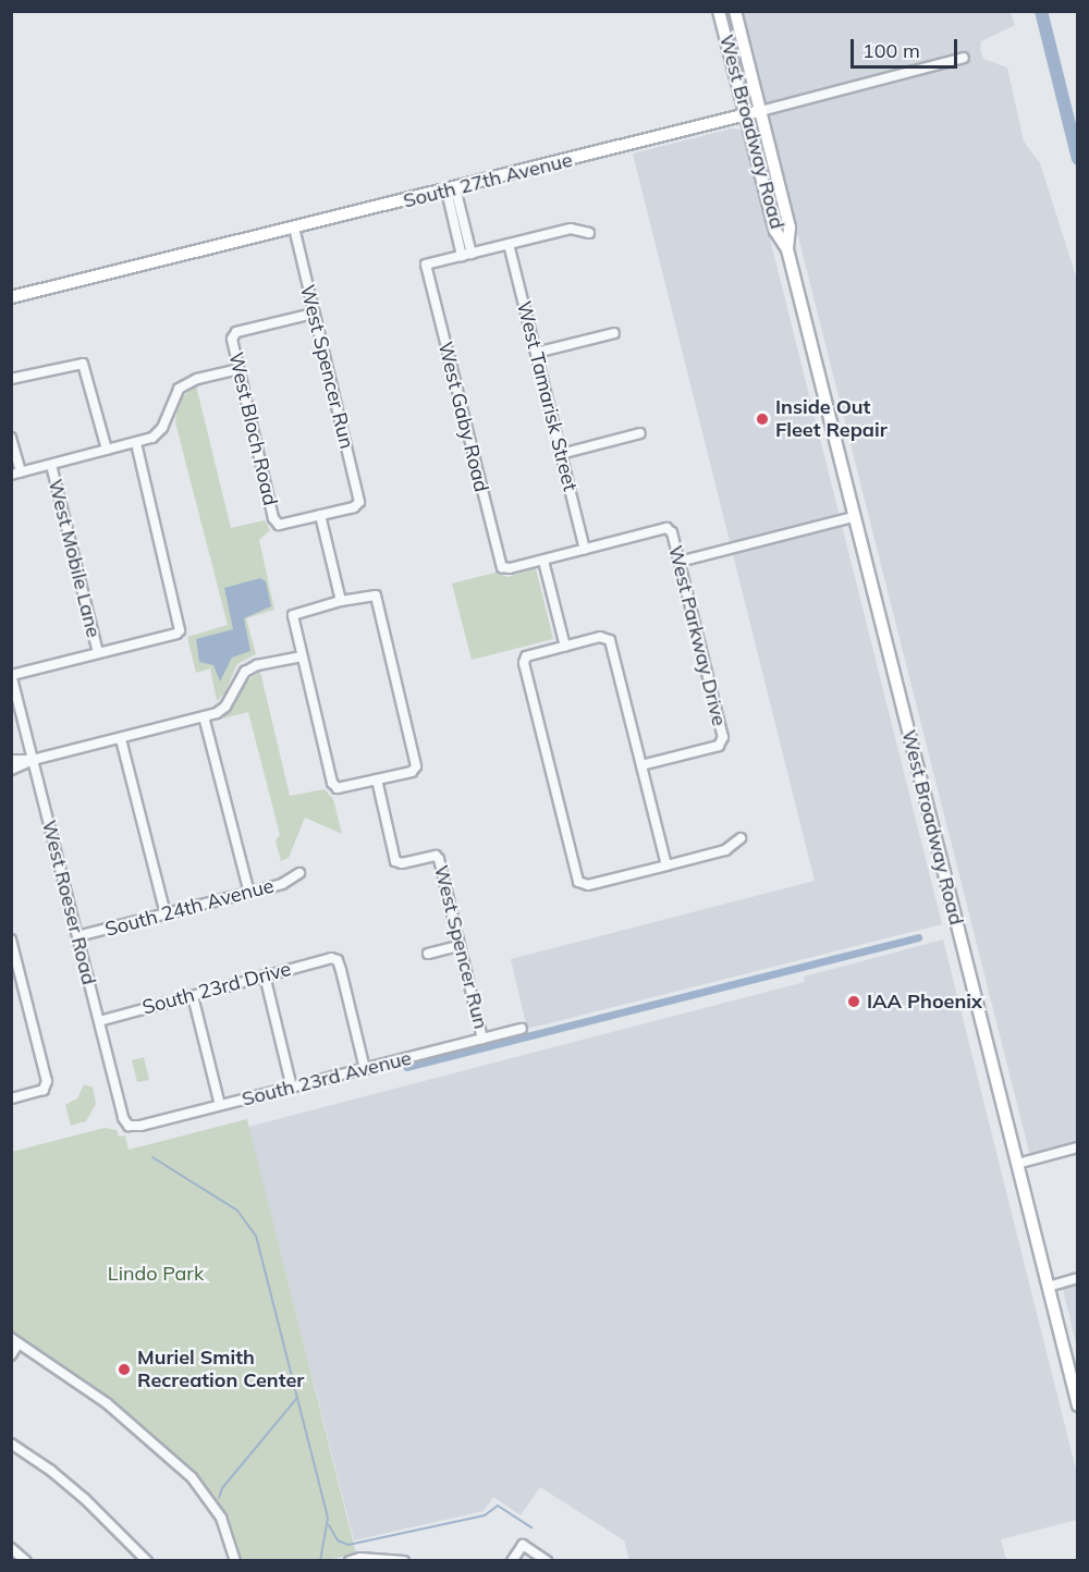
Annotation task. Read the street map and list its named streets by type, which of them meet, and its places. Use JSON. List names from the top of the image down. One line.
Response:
{"streets":{"main road":["West Broadway Road","South 27th Avenue"],"street":["West Spencer Run","West Tamarisk Street","West Gaby Road","West Bloch Road","West Mobile Lane","West Parkway Drive","West Roeser Road","South 24th Avenue","South 23rd Drive","South 23rd Avenue"]},"crossings":[["West Broadway Road","South 27th Avenue"],["South 27th Avenue","West Spencer Run"],["West Spencer Run","West Bloch Road"],["West Spencer Run","South 23rd Avenue"],["West Tamarisk Street","West Parkway Drive"],["West Roeser Road","South 24th Avenue"],["West Roeser Road","South 23rd Drive"],["West Roeser Road","South 23rd Avenue"],["South 23rd Drive","South 23rd Avenue"]],"parks":["Lindo Park"],"places":["Inside Out Fleet Repair","IAA Phoenix","Muriel Smith Recreation Center"],"scale_bar":"100 m"}
